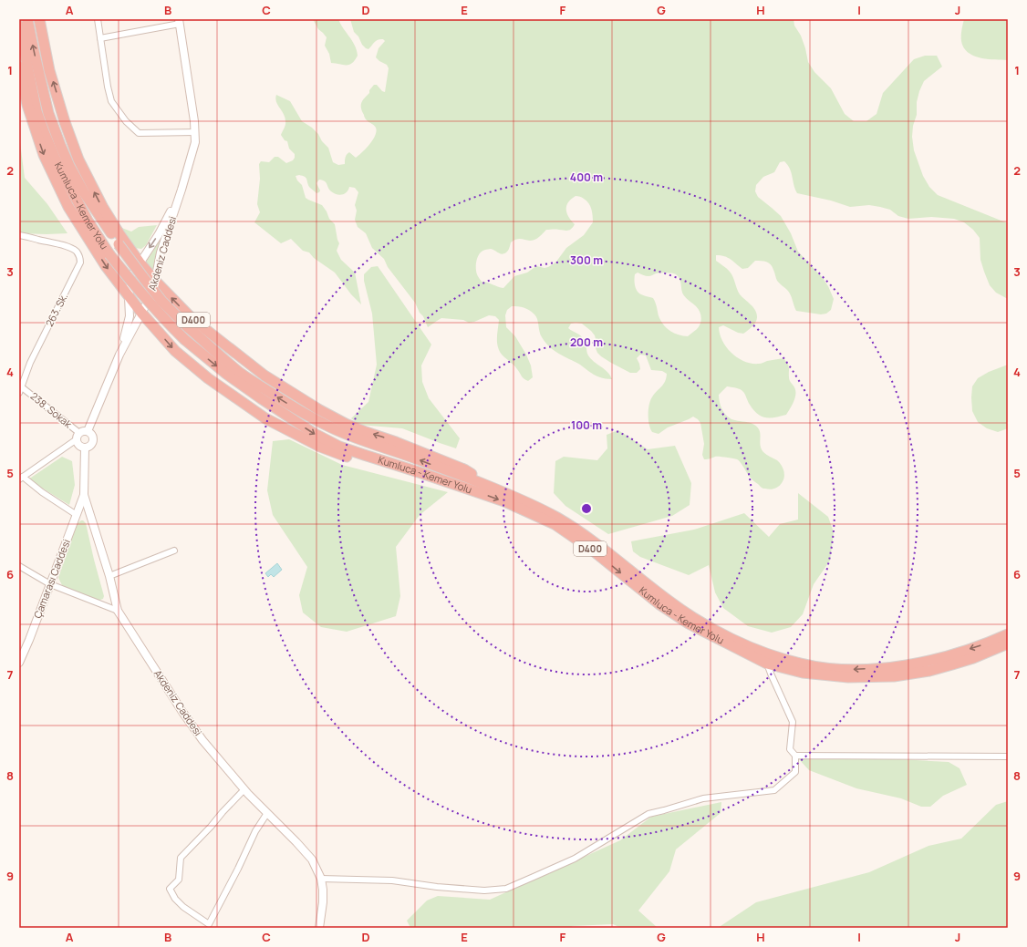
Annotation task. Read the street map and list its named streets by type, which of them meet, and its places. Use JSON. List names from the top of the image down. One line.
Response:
{"streets":{"highway":["Kumluca - Kemer Yolu","D400"],"street":["Akdeniz Caddesi","263. Sk.","238. Sokak","Çamarası Caddesi"]},"crossings":[["Kumluca - Kemer Yolu","Akdeniz Caddesi"],["Akdeniz Caddesi","238. Sokak"],["Akdeniz Caddesi","Çamarası Caddesi"],["263. Sk.","238. Sokak"]],"grid":{"columns":["A","B","C","D","E","F","G","H","I","J"],"rows":["1","2","3","4","5","6","7","8","9"]},"rings":["400 m","300 m","200 m","100 m"]}
